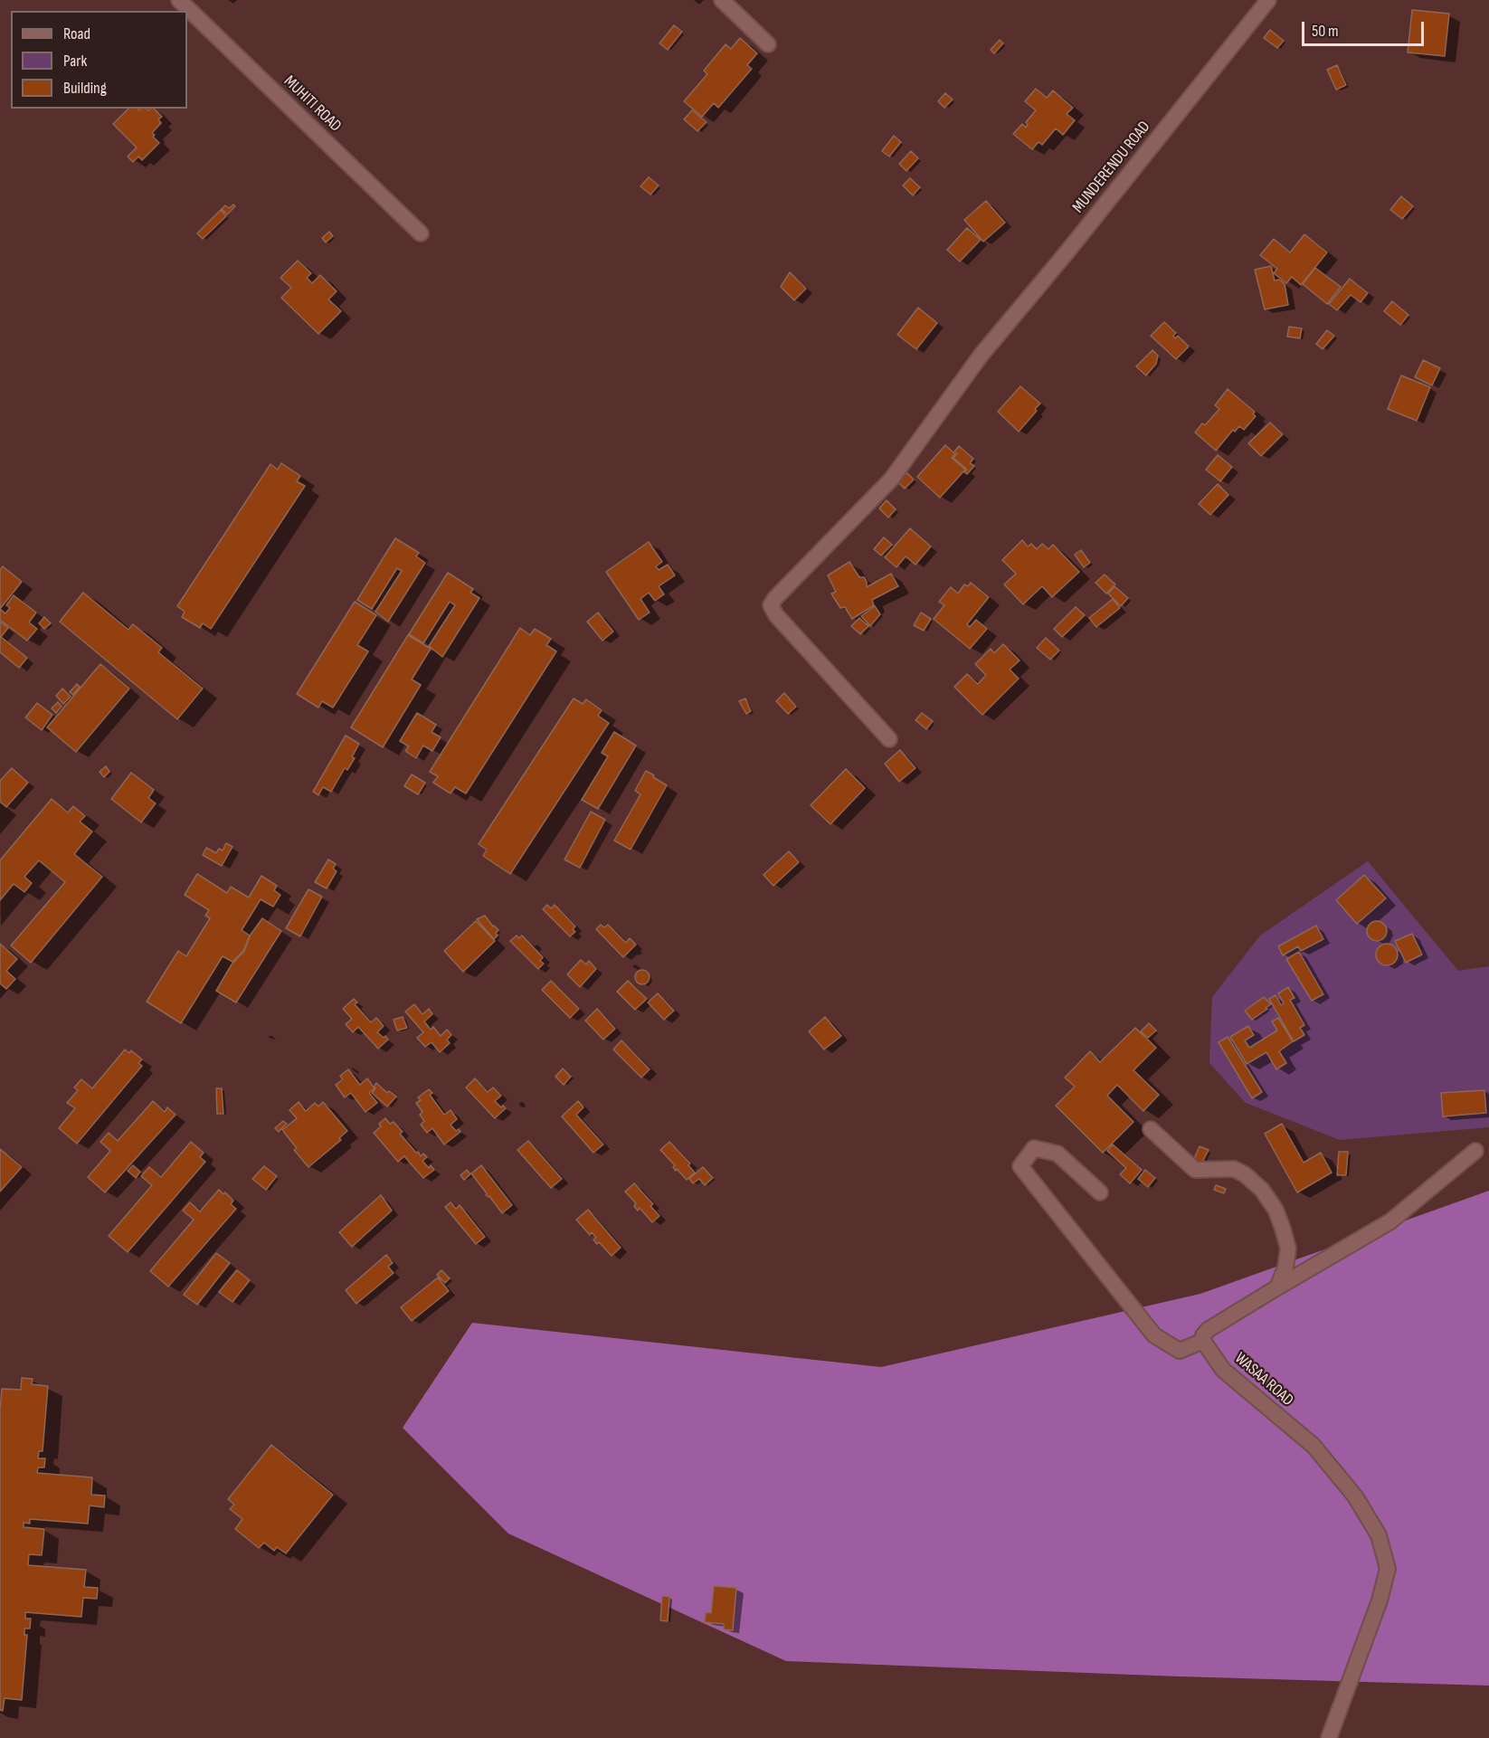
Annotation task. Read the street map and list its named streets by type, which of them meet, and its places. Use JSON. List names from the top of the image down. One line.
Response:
{"streets":{"street":["MUHITI ROAD","MUNDERENDU ROAD","WASAA ROAD"]},"legend":["Road","Park","Building"],"scale_bar":"50 m"}
